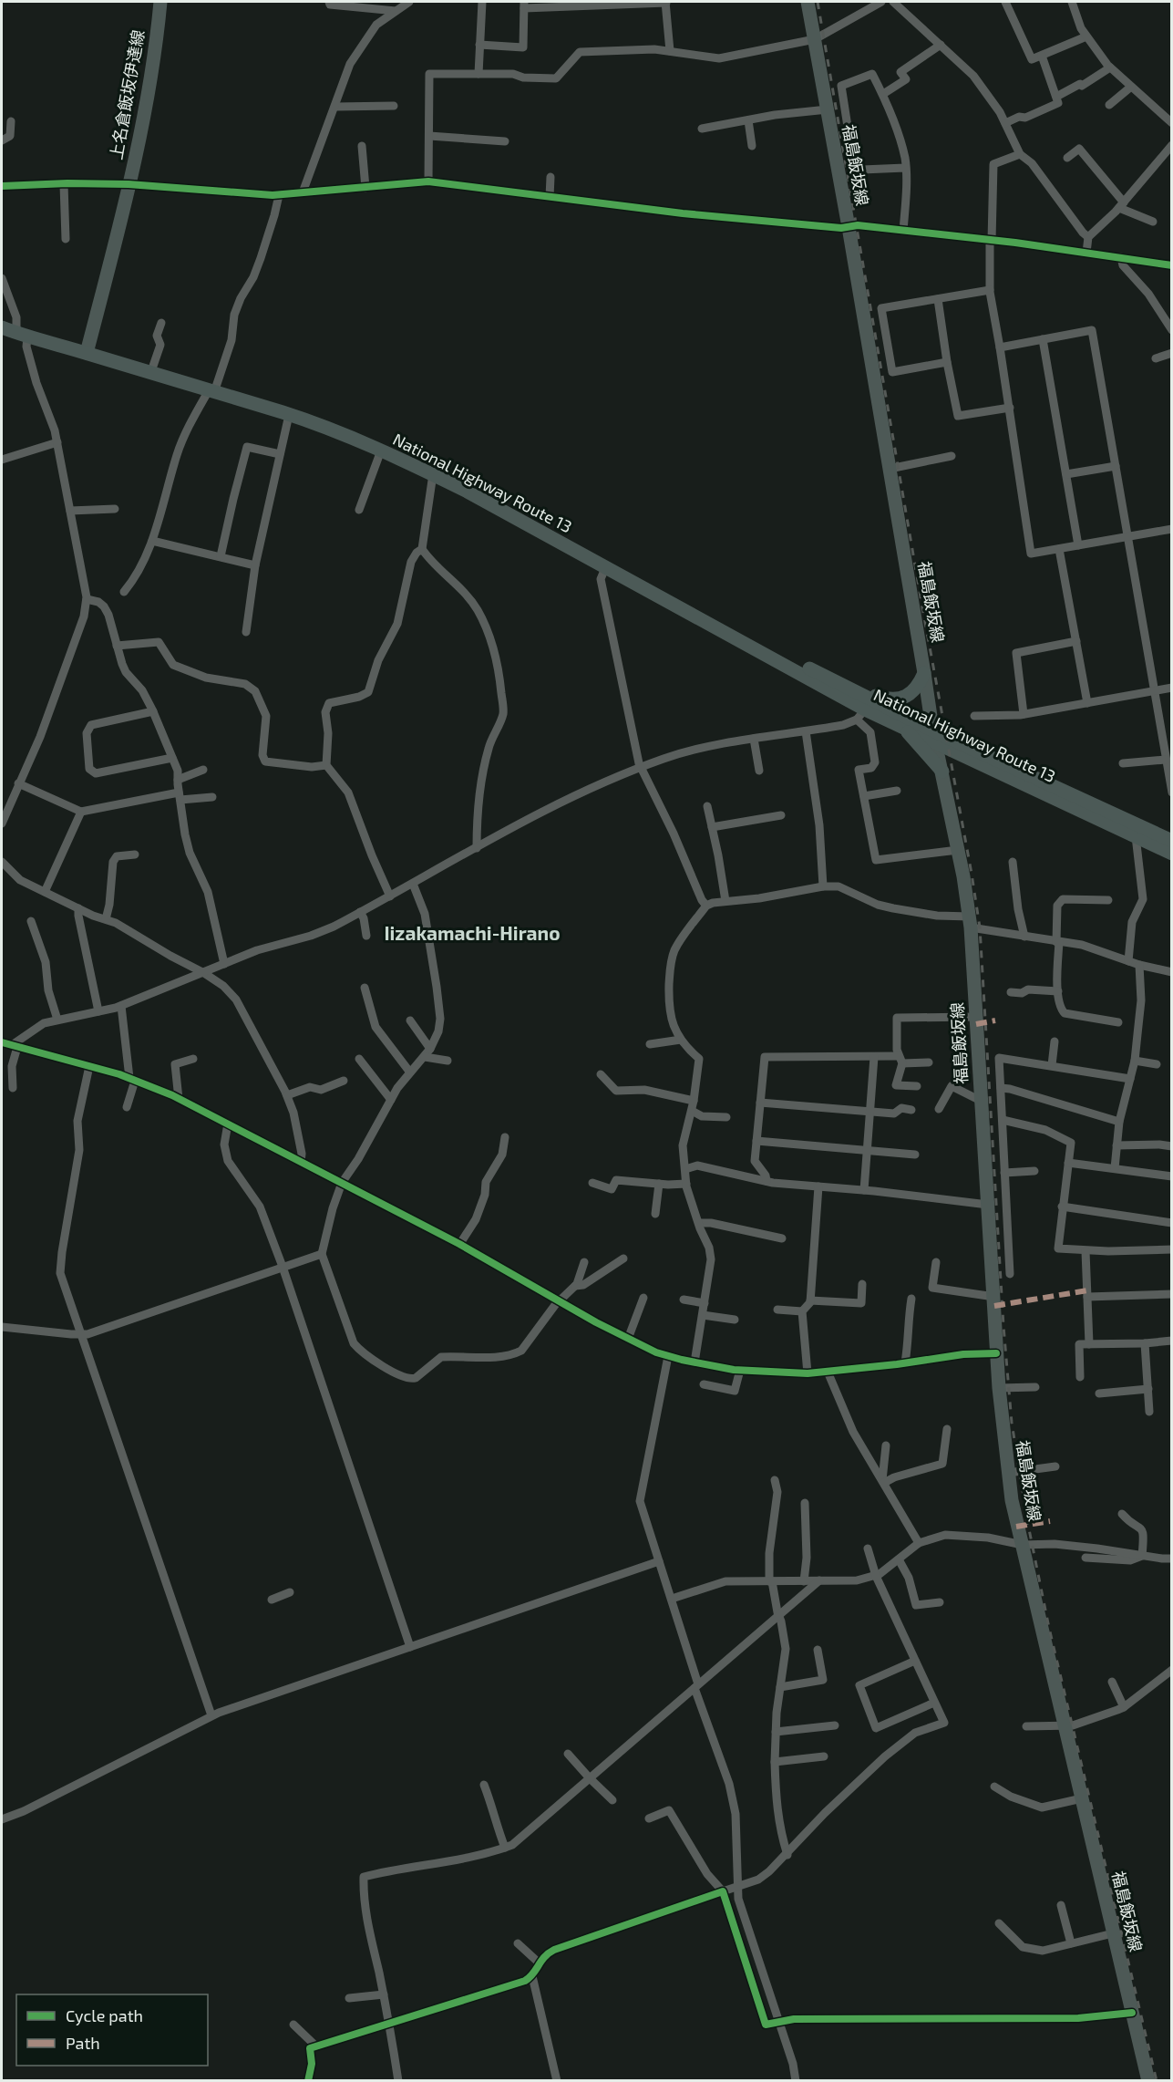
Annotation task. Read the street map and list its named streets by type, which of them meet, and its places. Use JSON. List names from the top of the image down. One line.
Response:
{"streets":{"highway":["National Highway Route 13"],"main road":["上名倉飯坂伊達線","福島飯坂線"]},"crossings":[["上名倉飯坂伊達線","National Highway Route 13"],["福島飯坂線","National Highway Route 13"]],"districts":["Iizakamachi-Hirano"],"legend":["Cycle path","Path"]}
